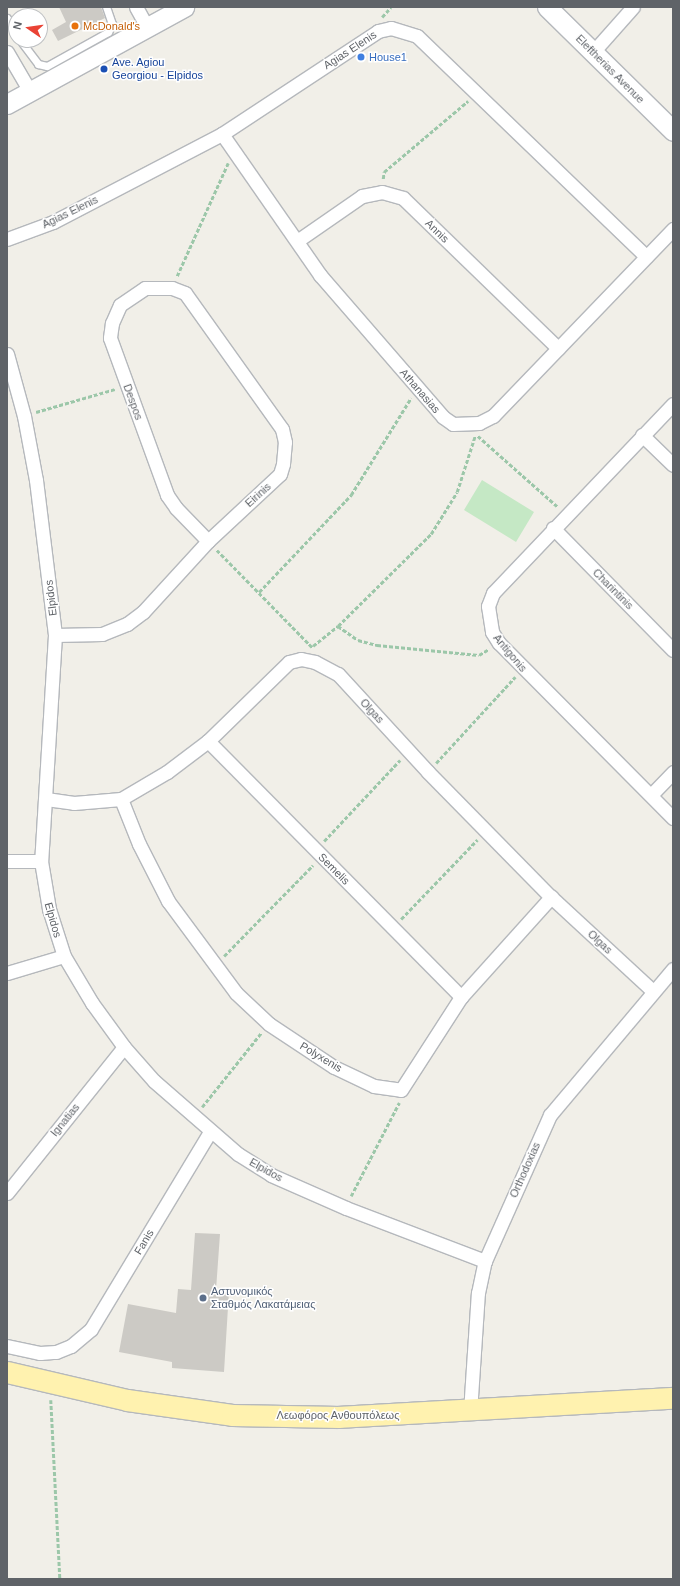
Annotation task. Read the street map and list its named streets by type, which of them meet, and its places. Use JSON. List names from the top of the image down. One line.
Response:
{"streets":{"main road":["Eleftherias Avenue","Λεωφόρος Ανθουπόλεως"],"street":["Agias Elenis","Annis","Athanasias","Despos","Eirinis","Charintinis","Elpidos","Antigonis","Olgas","Semelis","Polyxenis","Ignatias","Orthodoxias","Fanis"]},"crossings":[["Agias Elenis","Athanasias"],["Annis","Athanasias"],["Despos","Eirinis"],["Eirinis","Elpidos"],["Charintinis","Antigonis"],["Elpidos","Olgas"],["Elpidos","Ignatias"],["Elpidos","Orthodoxias"],["Elpidos","Fanis"],["Olgas","Semelis"],["Olgas","Polyxenis"],["Olgas","Orthodoxias"],["Orthodoxias","Λεωφόρος Ανθουπόλεως"]],"places":["McDonald's","House1","Ave. Agiou Georgiou - Elpidos","Αστυνομικός Σταθμός Λακατάμειας"],"north":"left"}
